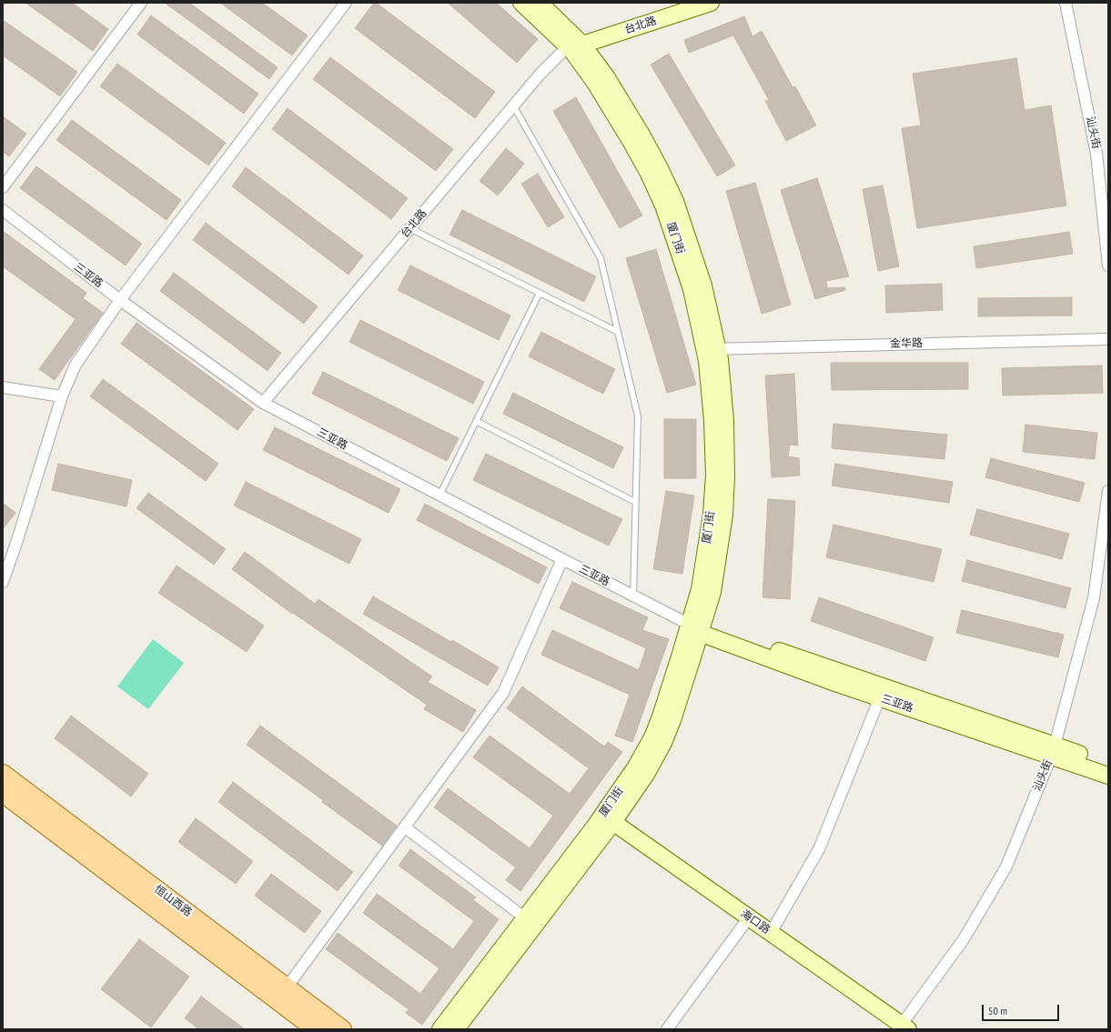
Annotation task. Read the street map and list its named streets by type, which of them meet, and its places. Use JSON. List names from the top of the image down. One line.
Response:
{"streets":{"main road":["台北路","厦门街","三亚路","恒山西路","海口路"],"street":["汕头街","金华路"]},"crossings":[["台北路","厦门街"],["台北路","三亚路"],["汕头街","三亚路"],["汕头街","海口路"],["厦门街","三亚路"],["厦门街","金华路"],["厦门街","海口路"]],"scale_bar":"50 m"}
